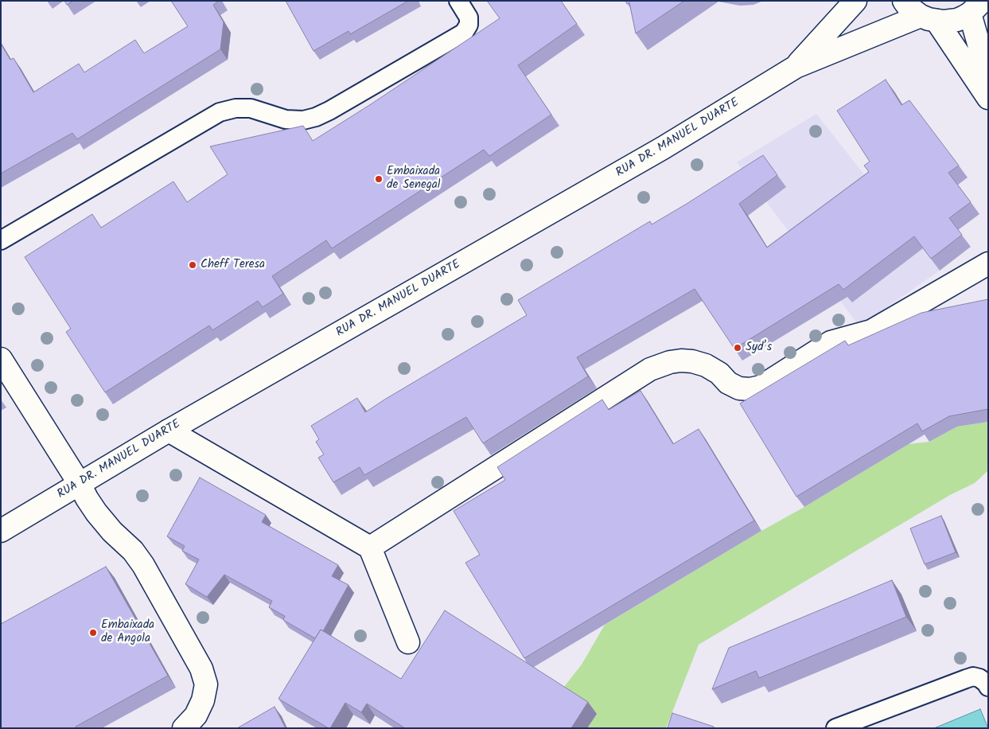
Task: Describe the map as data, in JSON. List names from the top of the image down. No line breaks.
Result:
{"streets":{"street":["RUA DR. MANUEL DUARTE"]},"places":["Embaixada de Senegal","Cheff Teresa","Syd’s","Embaixada de Angola"]}
